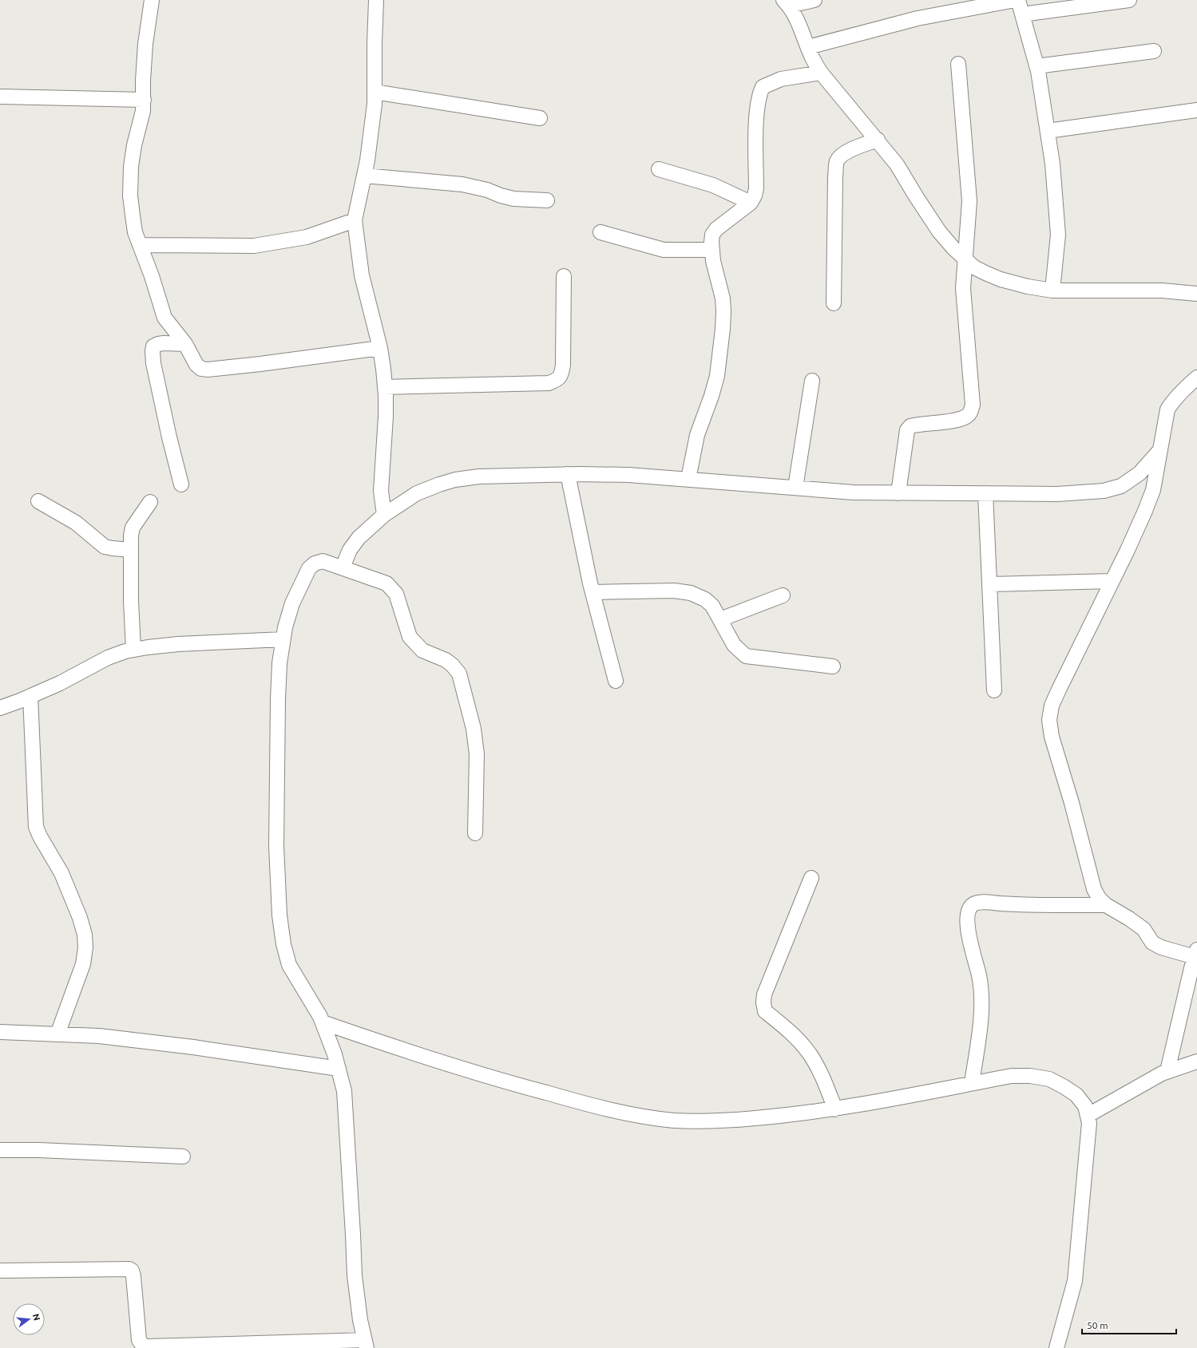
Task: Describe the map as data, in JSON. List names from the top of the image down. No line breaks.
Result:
{"scale_bar":"50 m","north":"right"}
